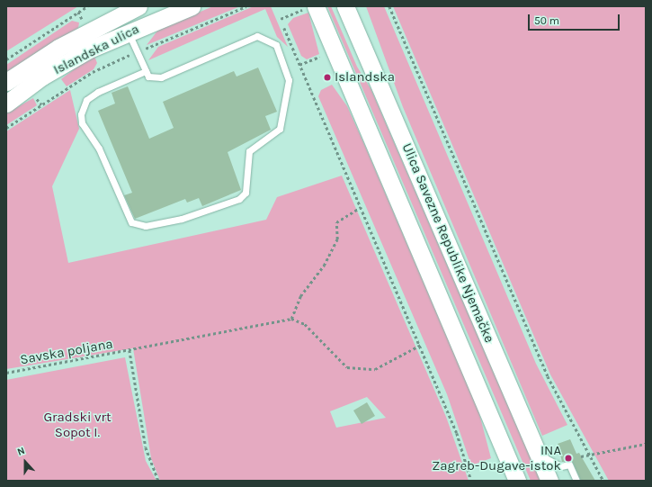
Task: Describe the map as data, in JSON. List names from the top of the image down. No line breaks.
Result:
{"streets":{"main road":["Islandska ulica","Ulica Savezne Republike Njemačke"],"path":["Savska poljana"]},"parks":["Gradski vrt Sopot I."],"places":["Islandska","INA Zagreb-Dugave-istok"],"scale_bar":"50 m","north":"top"}
